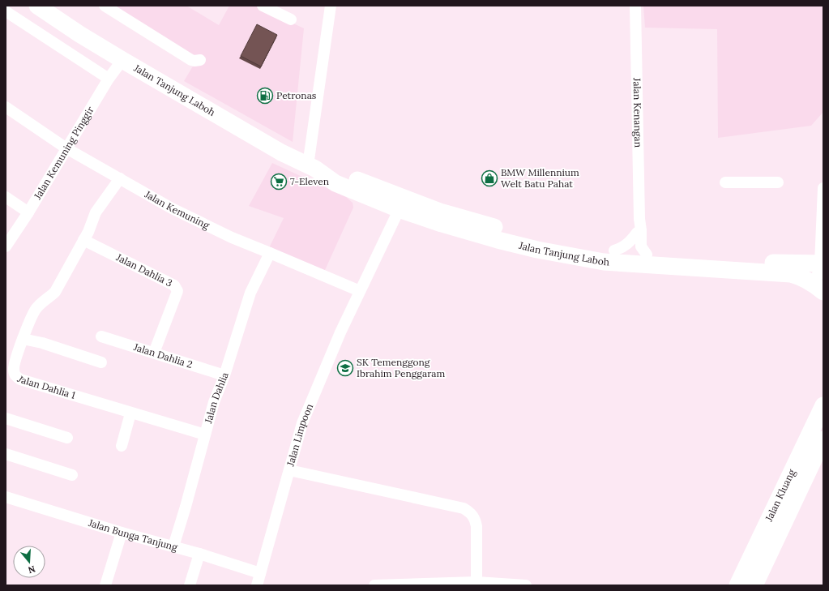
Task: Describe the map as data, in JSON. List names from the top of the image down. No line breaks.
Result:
{"streets":{"highway":["Jalan Tanjung Laboh","Jalan Kluang"],"street":["Jalan Kenangan","Jalan Kemuning Pinggir","Jalan Kemuning","Jalan Dahlia 3","Jalan Dahlia 2","Jalan Dahlia 1","Jalan Dahlia","Jalan Limpoon","Jalan Bunga Tanjung"]},"crossings":[["Jalan Tanjung Laboh","Jalan Kenangan"],["Jalan Tanjung Laboh","Jalan Kemuning Pinggir"],["Jalan Tanjung Laboh","Jalan Limpoon"],["Jalan Kemuning Pinggir","Jalan Kemuning"],["Jalan Kemuning","Jalan Dahlia 1"],["Jalan Kemuning","Jalan Dahlia"],["Jalan Kemuning","Jalan Limpoon"],["Jalan Dahlia 3","Jalan Dahlia 2"],["Jalan Dahlia 3","Jalan Dahlia 1"],["Jalan Dahlia 2","Jalan Dahlia"],["Jalan Dahlia 1","Jalan Dahlia"],["Jalan Dahlia","Jalan Bunga Tanjung"],["Jalan Limpoon","Jalan Bunga Tanjung"]],"places":{"fuel station":["Petronas"],"shop":["BMW Millennium Welt Batu Pahat"],"supermarket":["7-Eleven"],"school or university":["SK Temenggong Ibrahim Penggaram"]},"north":"bottom"}
